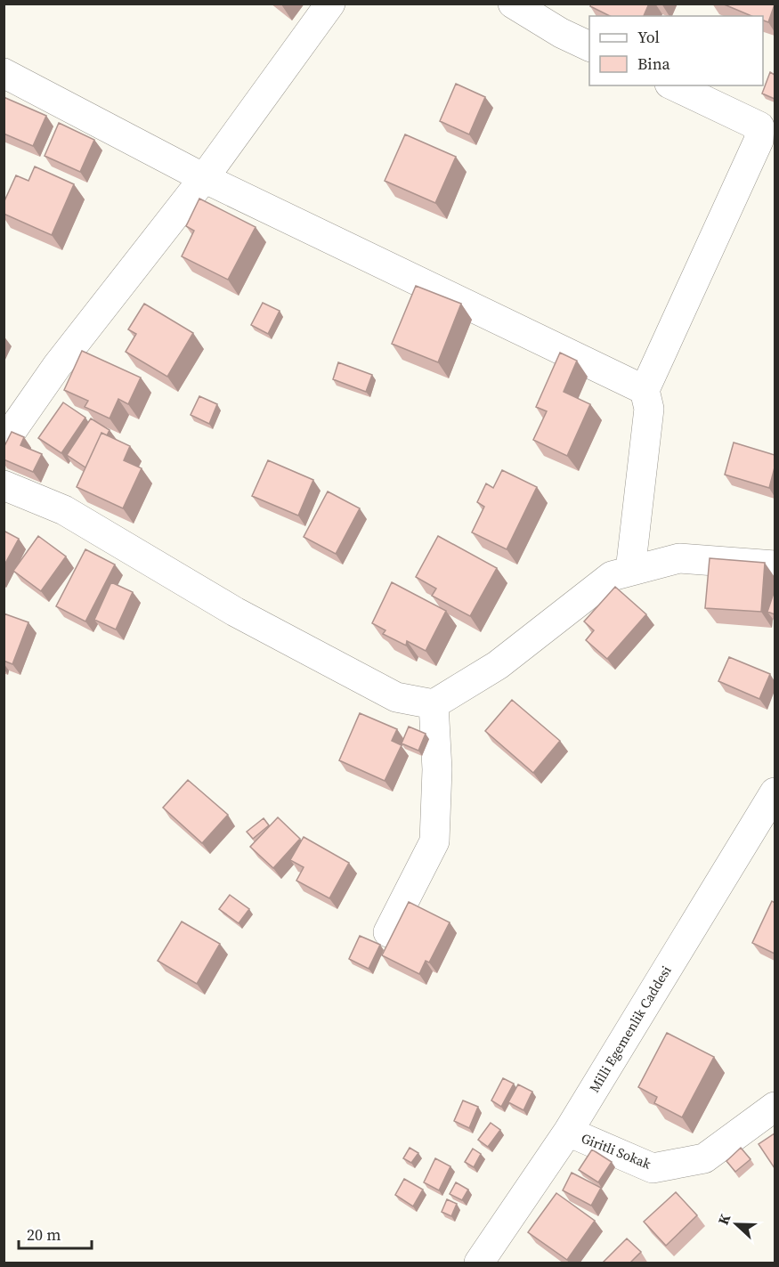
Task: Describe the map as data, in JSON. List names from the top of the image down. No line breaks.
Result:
{"streets":{"street":["Milli Egemenlik Caddesi","Giritli Sokak"]},"crossings":[["Milli Egemenlik Caddesi","Giritli Sokak"]],"legend":["Yol","Bina"],"scale_bar":"20 m","north":"left"}
